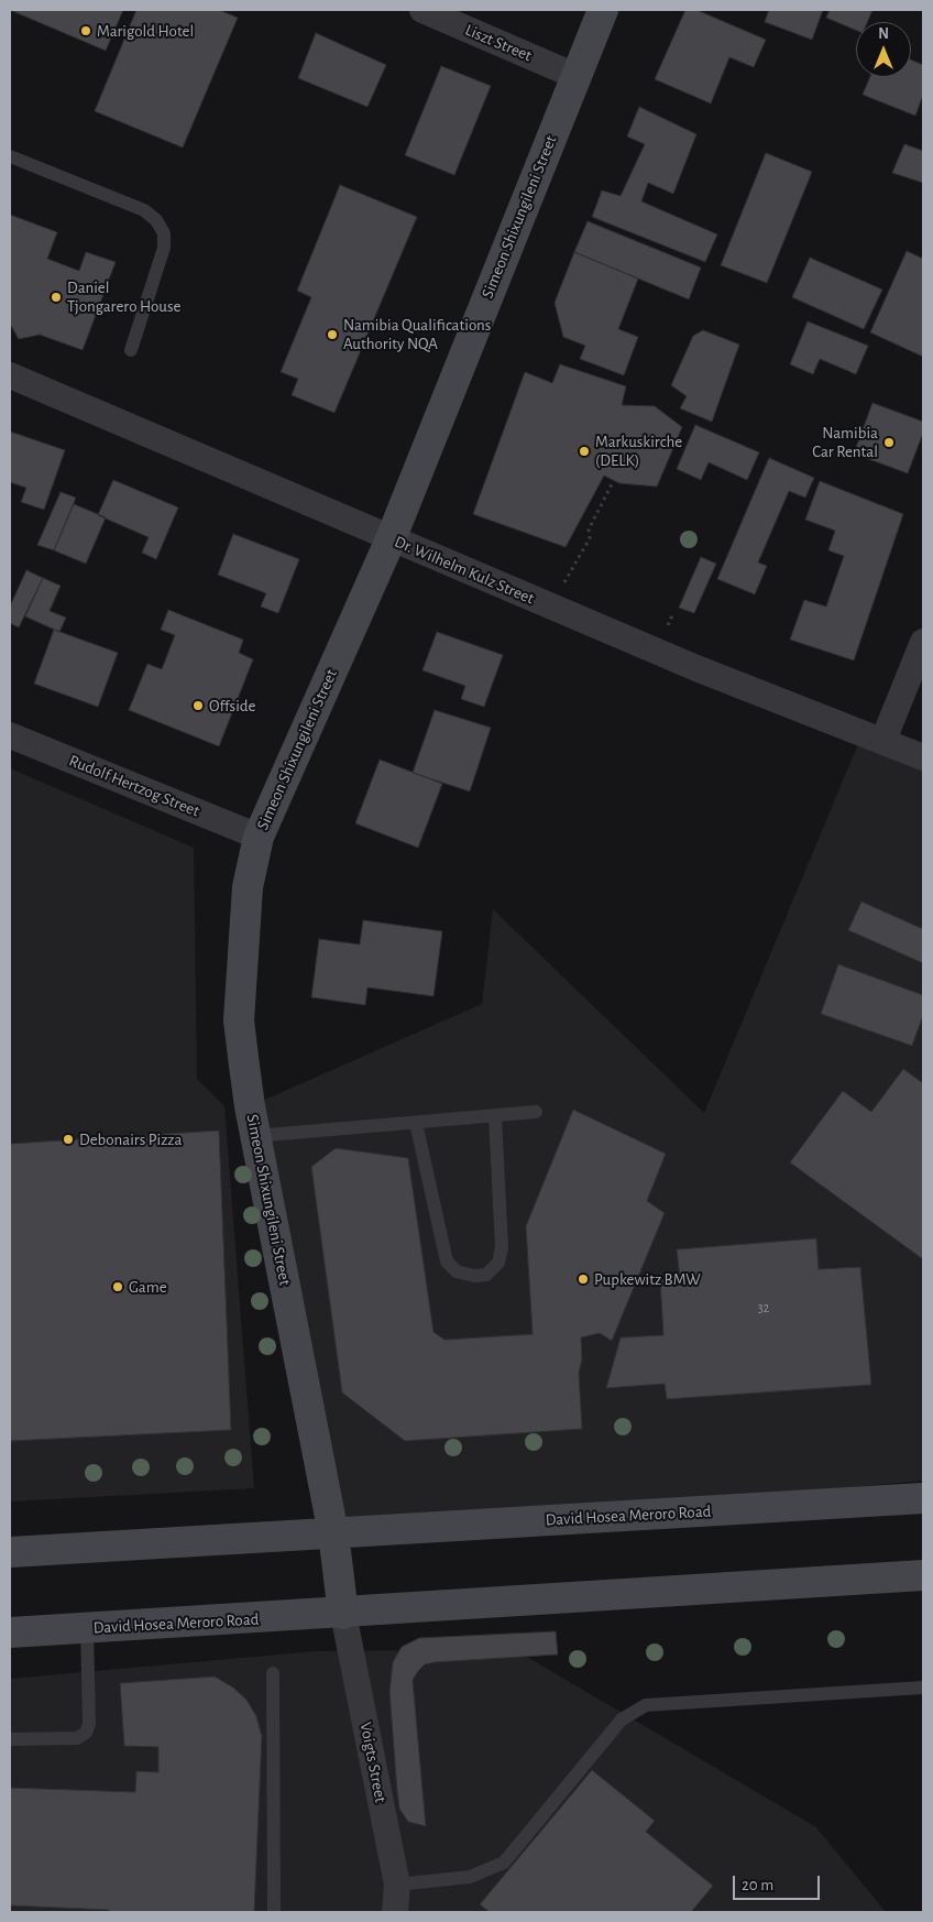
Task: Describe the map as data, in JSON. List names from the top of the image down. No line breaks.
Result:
{"streets":{"main road":["Simeon Shixungileni Street","David Hosea Meroro Road"],"street":["Liszt Street","Dr. Wilhelm Kulz Street","Rudolf Hertzog Street","Voigts Street"]},"crossings":[["Liszt Street","Simeon Shixungileni Street"],["Simeon Shixungileni Street","Dr. Wilhelm Kulz Street"],["Simeon Shixungileni Street","Rudolf Hertzog Street"],["Simeon Shixungileni Street","David Hosea Meroro Road"],["David Hosea Meroro Road","Voigts Street"]],"places":["Marigold Hotel","Daniel Tjongarero House","Namibia Qualifications Authority NQA","Namibia Car Rental","Markuskirche (DELK)","Offside","Debonairs Pizza","Pupkewitz BMW","Game"],"house_numbers":["32"],"scale_bar":"20 m","north":"top"}
